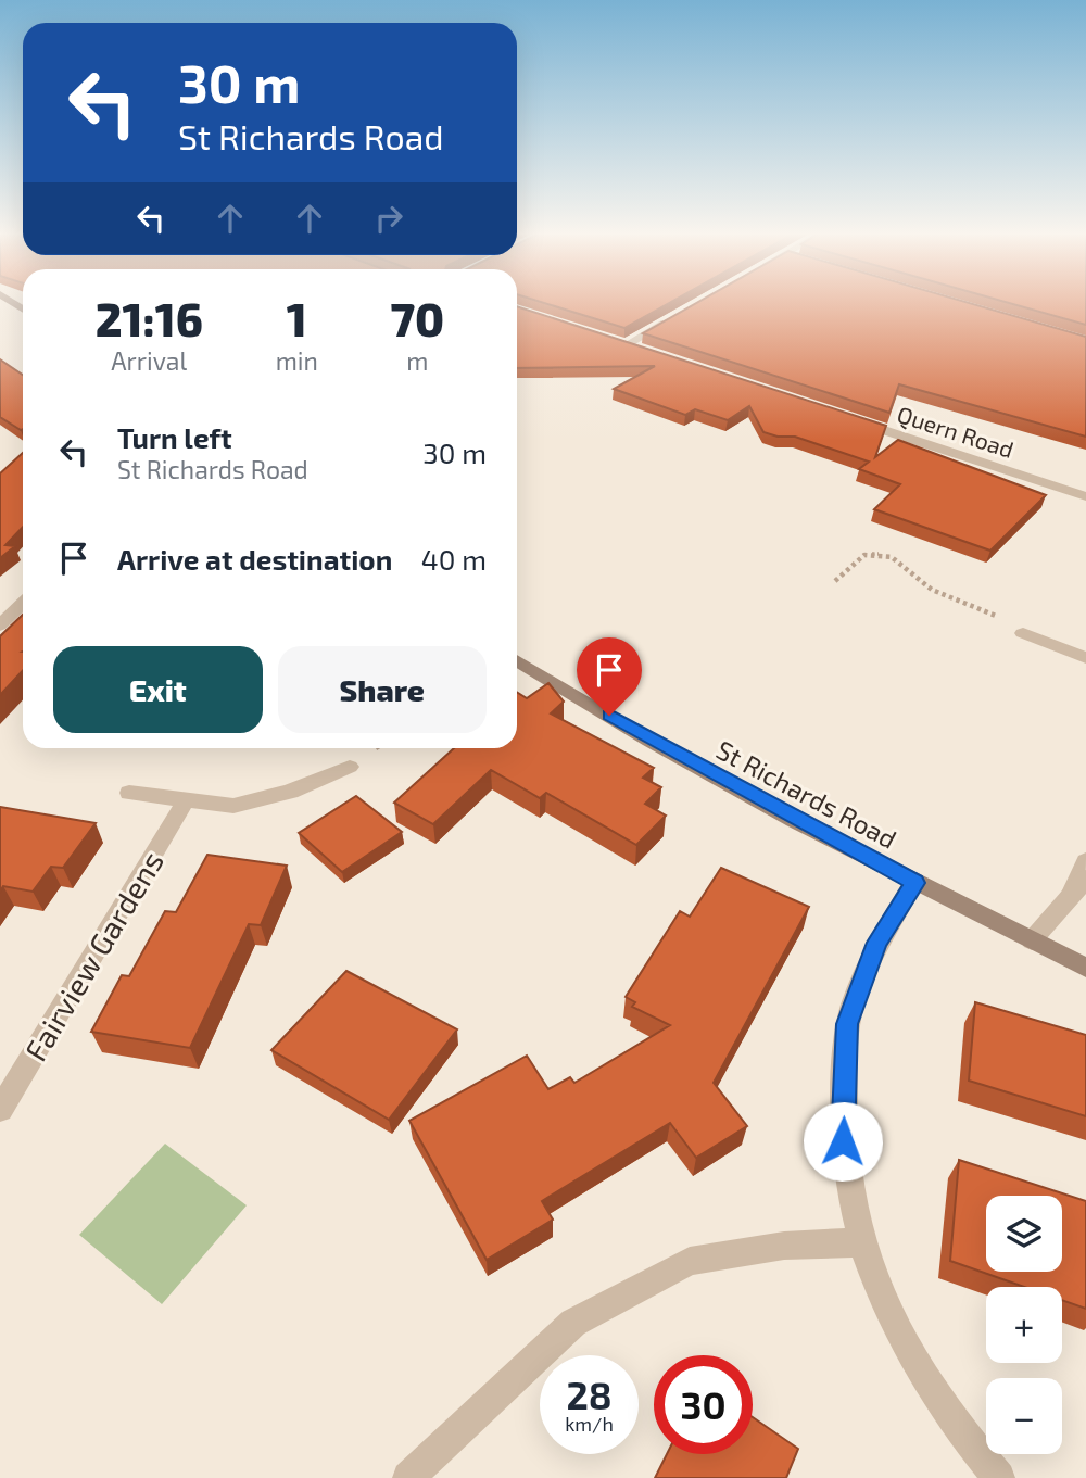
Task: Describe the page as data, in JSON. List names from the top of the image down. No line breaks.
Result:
{"streets":{"street":["Quern Road","St Richards Road","Fairview Gardens"]},"page":{"turn":["30 m","St Richards Road"],"eta":["21:16","Arrival","1","min","70","m"],"list":[{"name":"Turn left","note":"St Richards Road","value":"30 m"},{"name":"Arrive at destination","value":"40 m"}],"buttons":["Exit","Share"],"map_buttons":["+","−"],"speed":"28 km/h","limit":"30"}}
